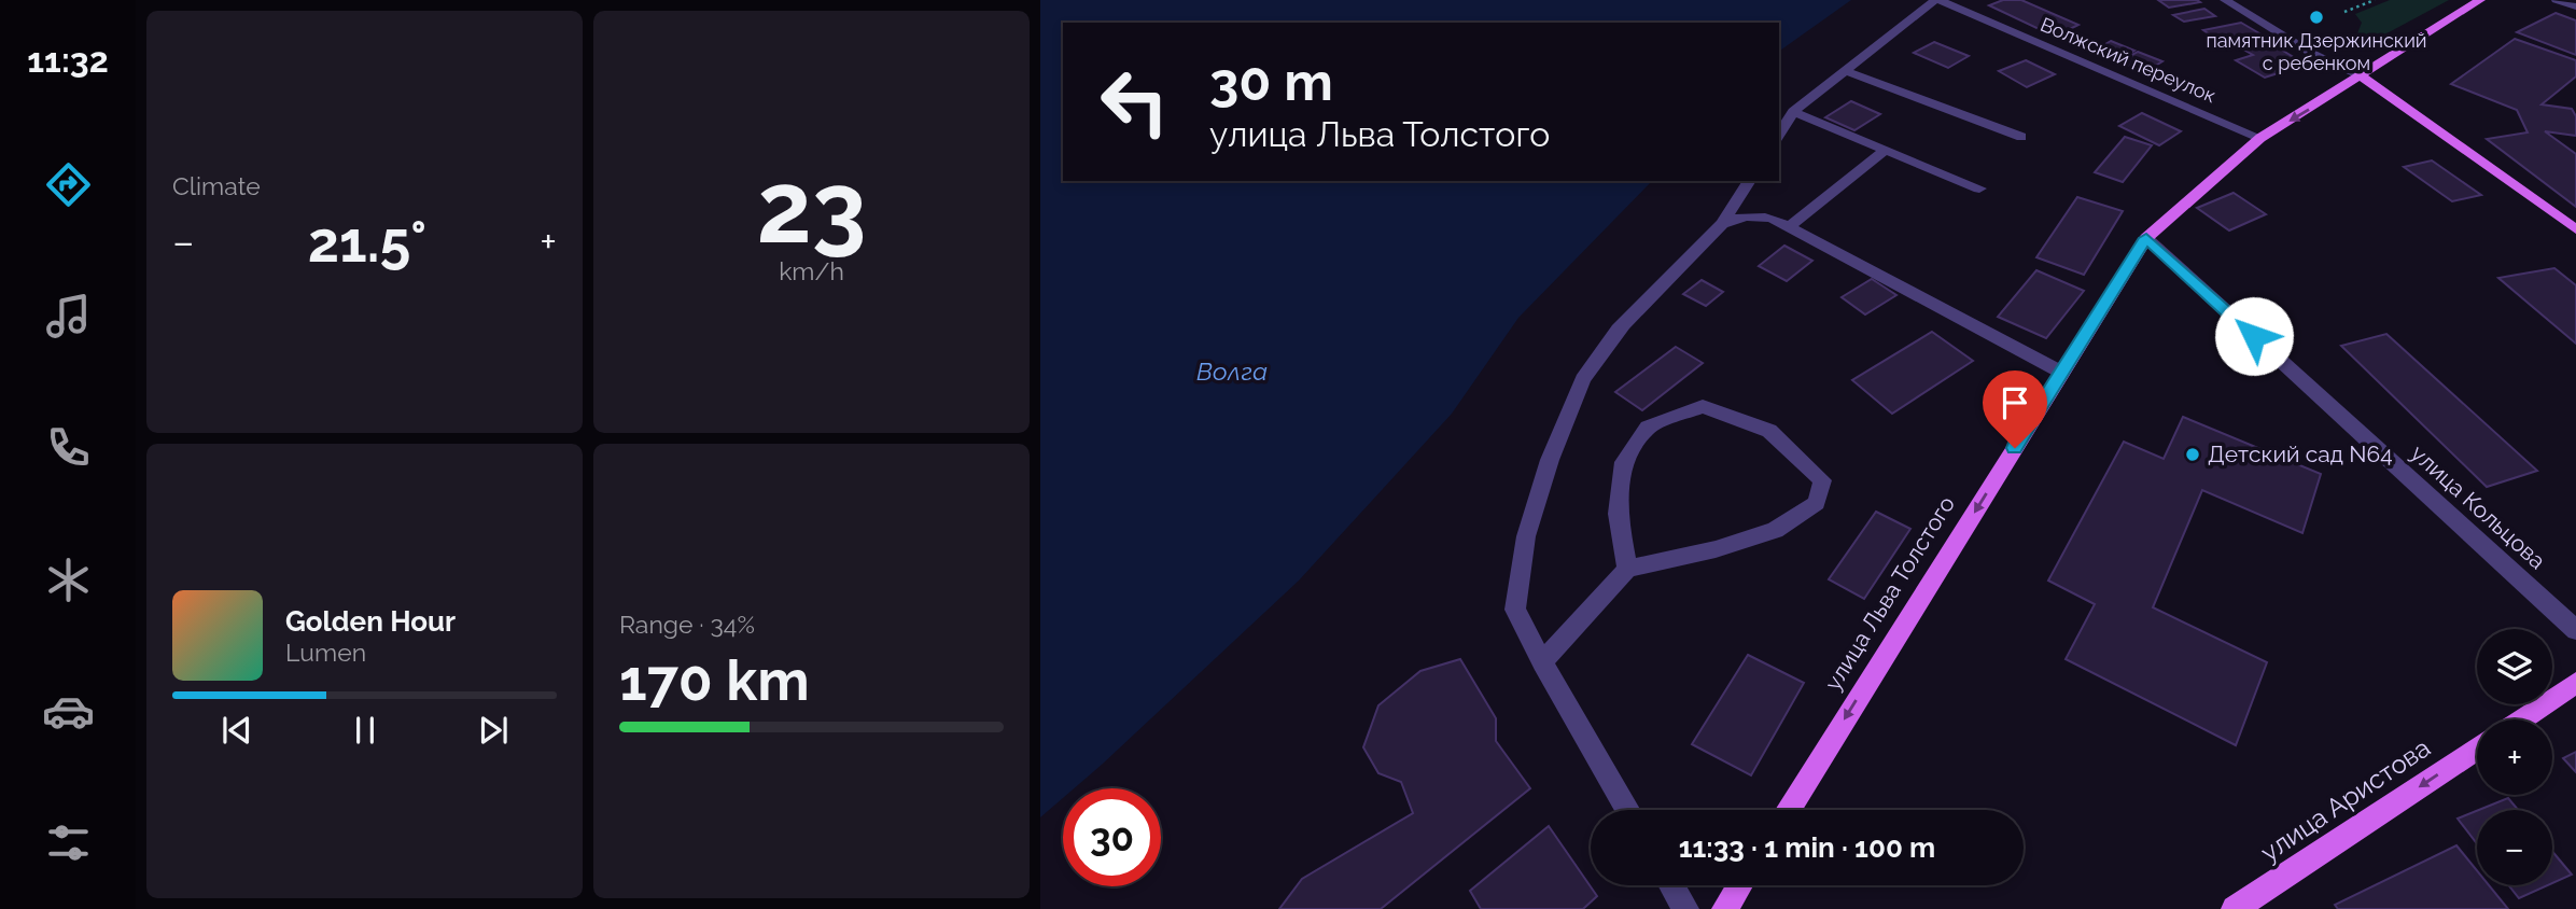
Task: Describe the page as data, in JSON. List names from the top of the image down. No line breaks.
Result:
{"streets":{"main road":["улица Льва Толстого","улица Аристова"],"street":["Волжский переулок","улица Кольцова"]},"crossings":[["Волжский переулок","улица Льва Толстого"],["улица Кольцова","улица Льва Толстого"]],"one_way":["улица Льва Толстого","улица Аристова"],"water":["Волга"],"places":["памятник Дзержинский с ребенком","Детский сад N64"],"page":{"tabs":"11:32","tile":["Climate",["23","km/h"],["Range · 34%","170 km"]],"turn":["30 m","улица Льва Толстого"],"heat":["−","21.5°","+"],"song":["Golden Hour","Lumen"],"map_buttons":["+","−"],"limit":"30","trip":"11:33 · 1 min · 100 m"}}
